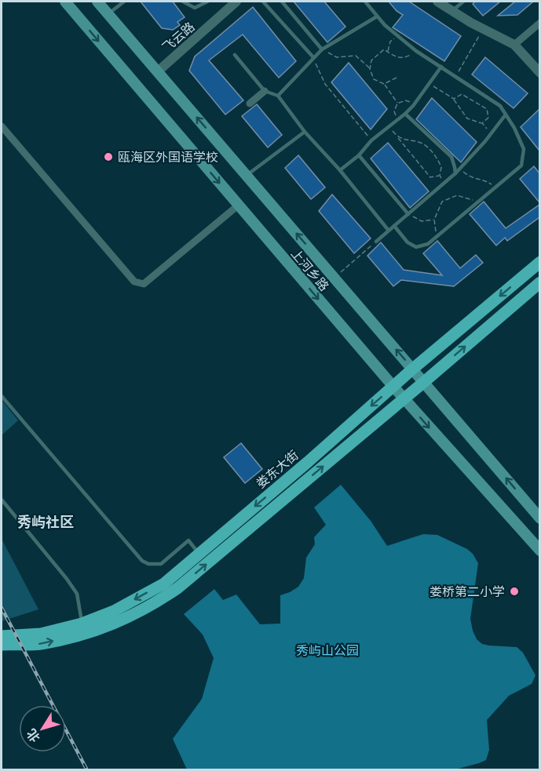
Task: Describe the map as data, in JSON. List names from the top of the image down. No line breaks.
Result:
{"streets":{"main road":["上河乡路","娄东大街"],"street":["飞云路"]},"crossings":[["飞云路","上河乡路"],["上河乡路","娄东大街"]],"districts":["秀屿社区"],"parks":["秀屿山公园"],"places":["瓯海区外国语学校","娄桥第二小学"],"north":"bottom left"}
